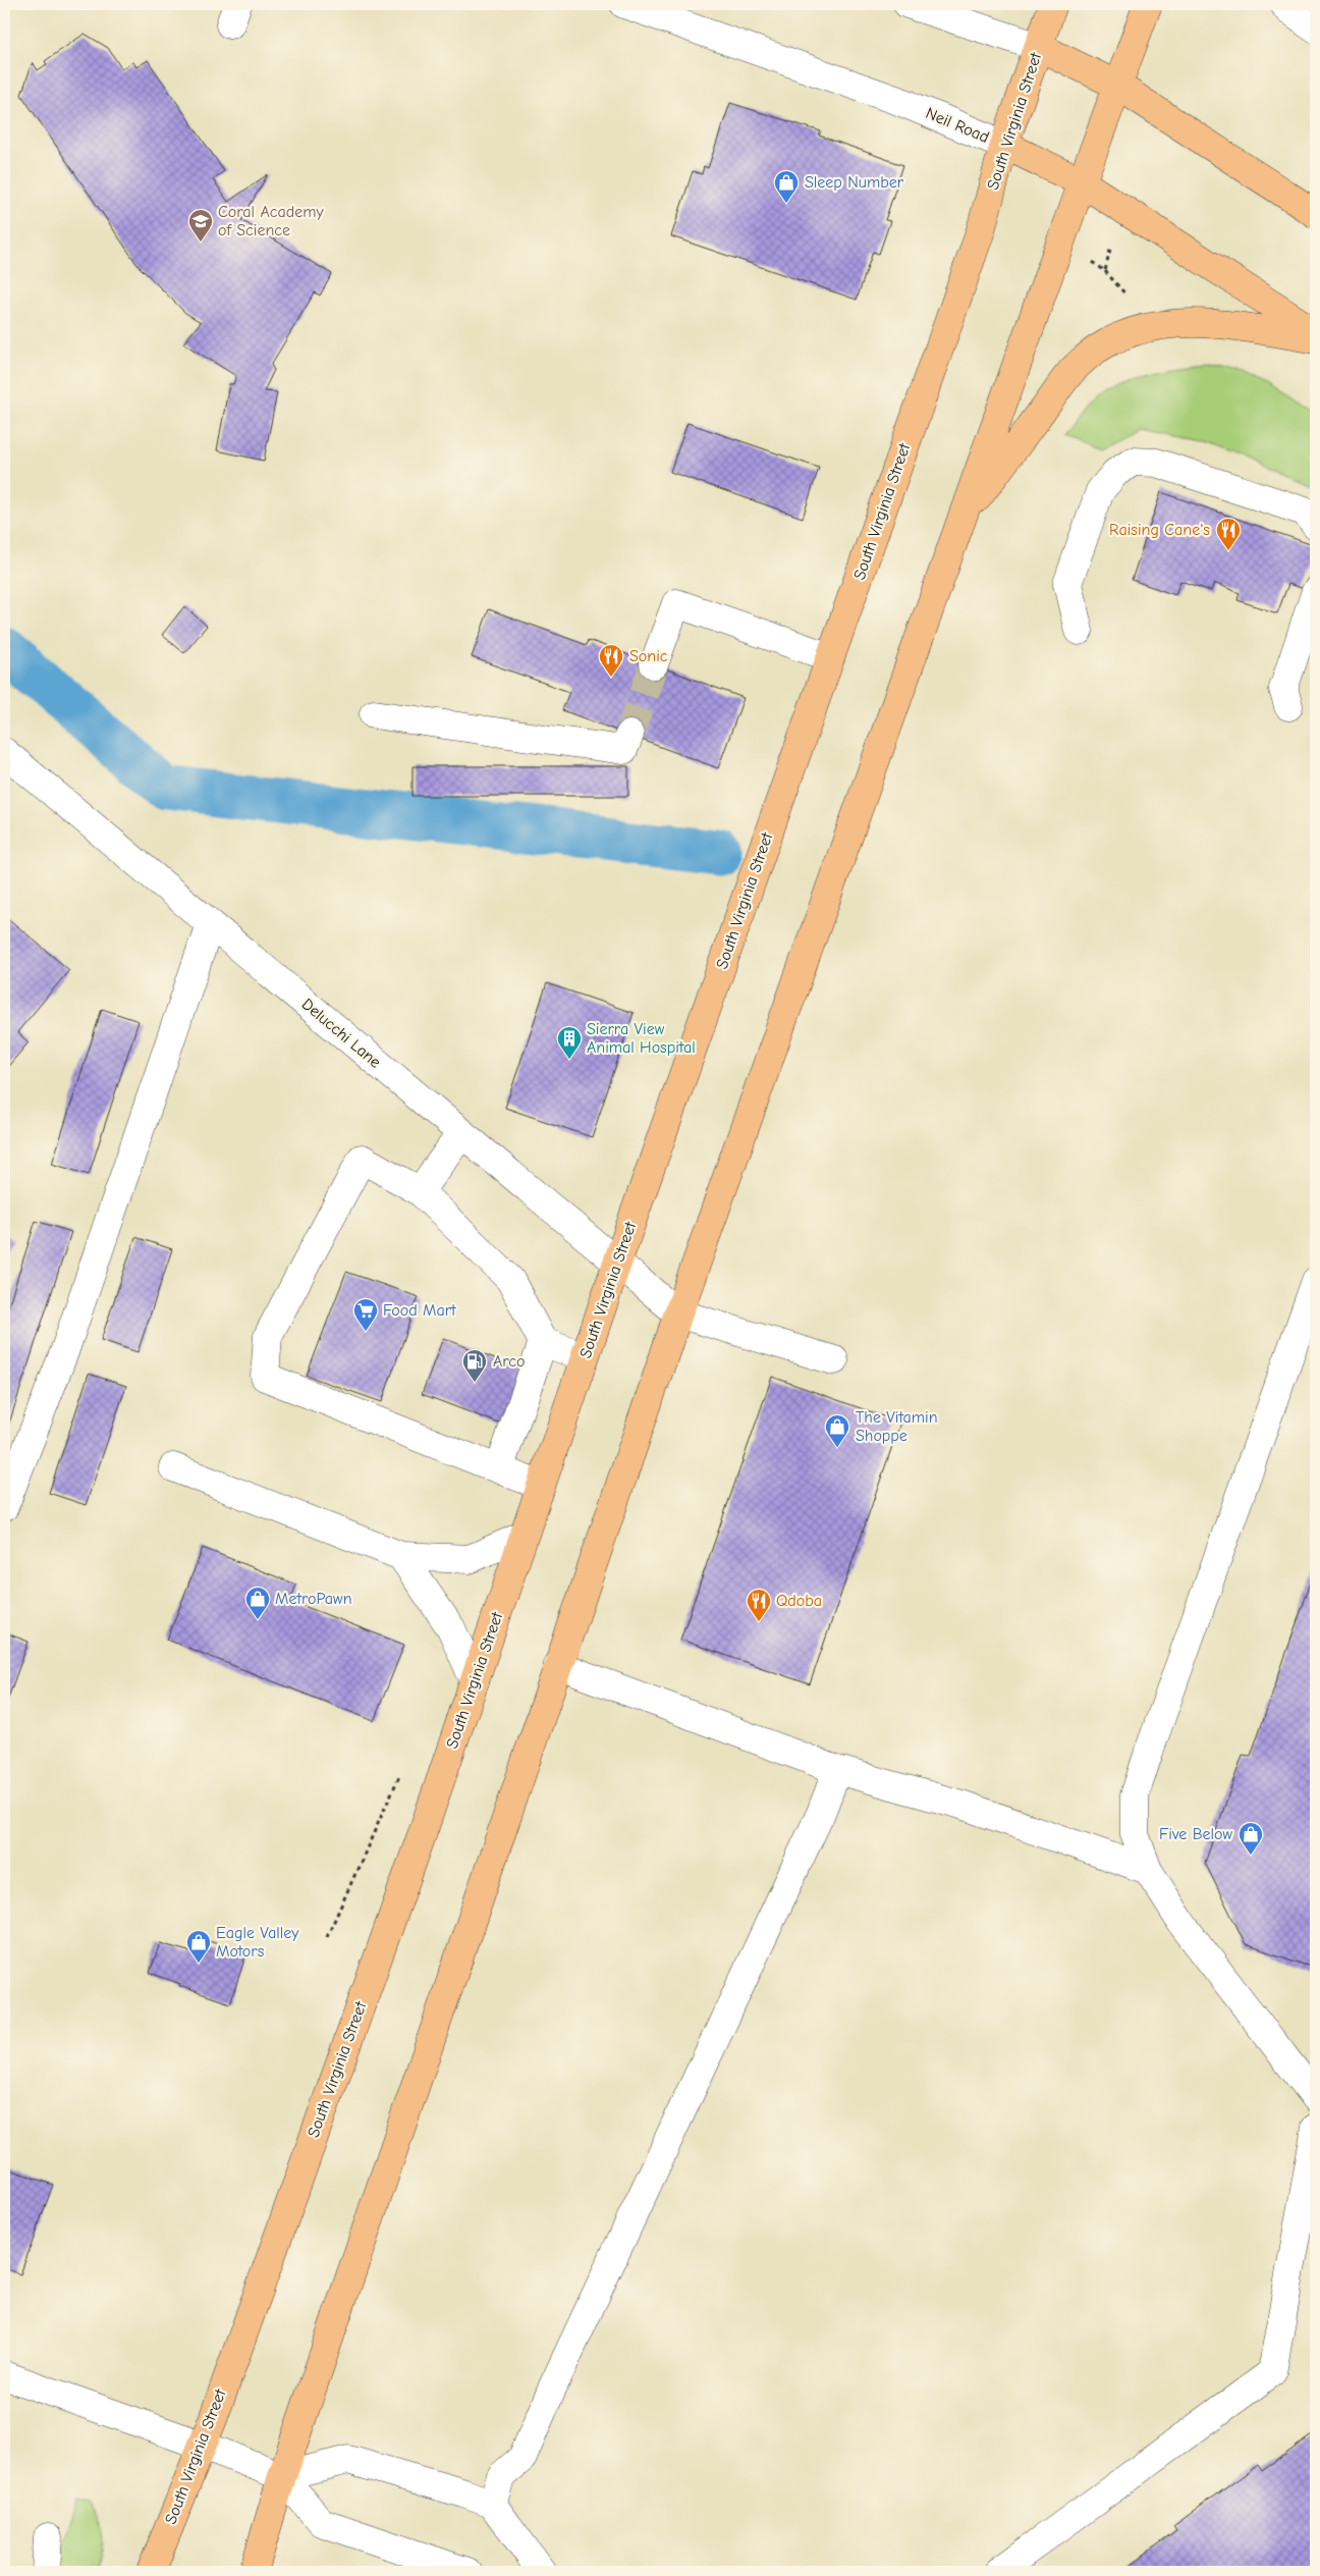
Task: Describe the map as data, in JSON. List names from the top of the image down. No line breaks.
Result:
{"streets":{"main road":["South Virginia Street","Neil Road"],"street":["Delucchi Lane"]},"crossings":[["South Virginia Street","Neil Road"],["South Virginia Street","Delucchi Lane"]],"places":{"shop":["Sleep Number","The Vitamin Shoppe","MetroPawn","Five Below","Eagle Valley Motors"],"school or university":["Coral Academy of Science"],"restaurant":["Raising Cane's","Sonic","Qdoba"],"building":["Sierra View Animal Hospital"],"supermarket":["Food Mart"],"fuel station":["Arco"]}}
